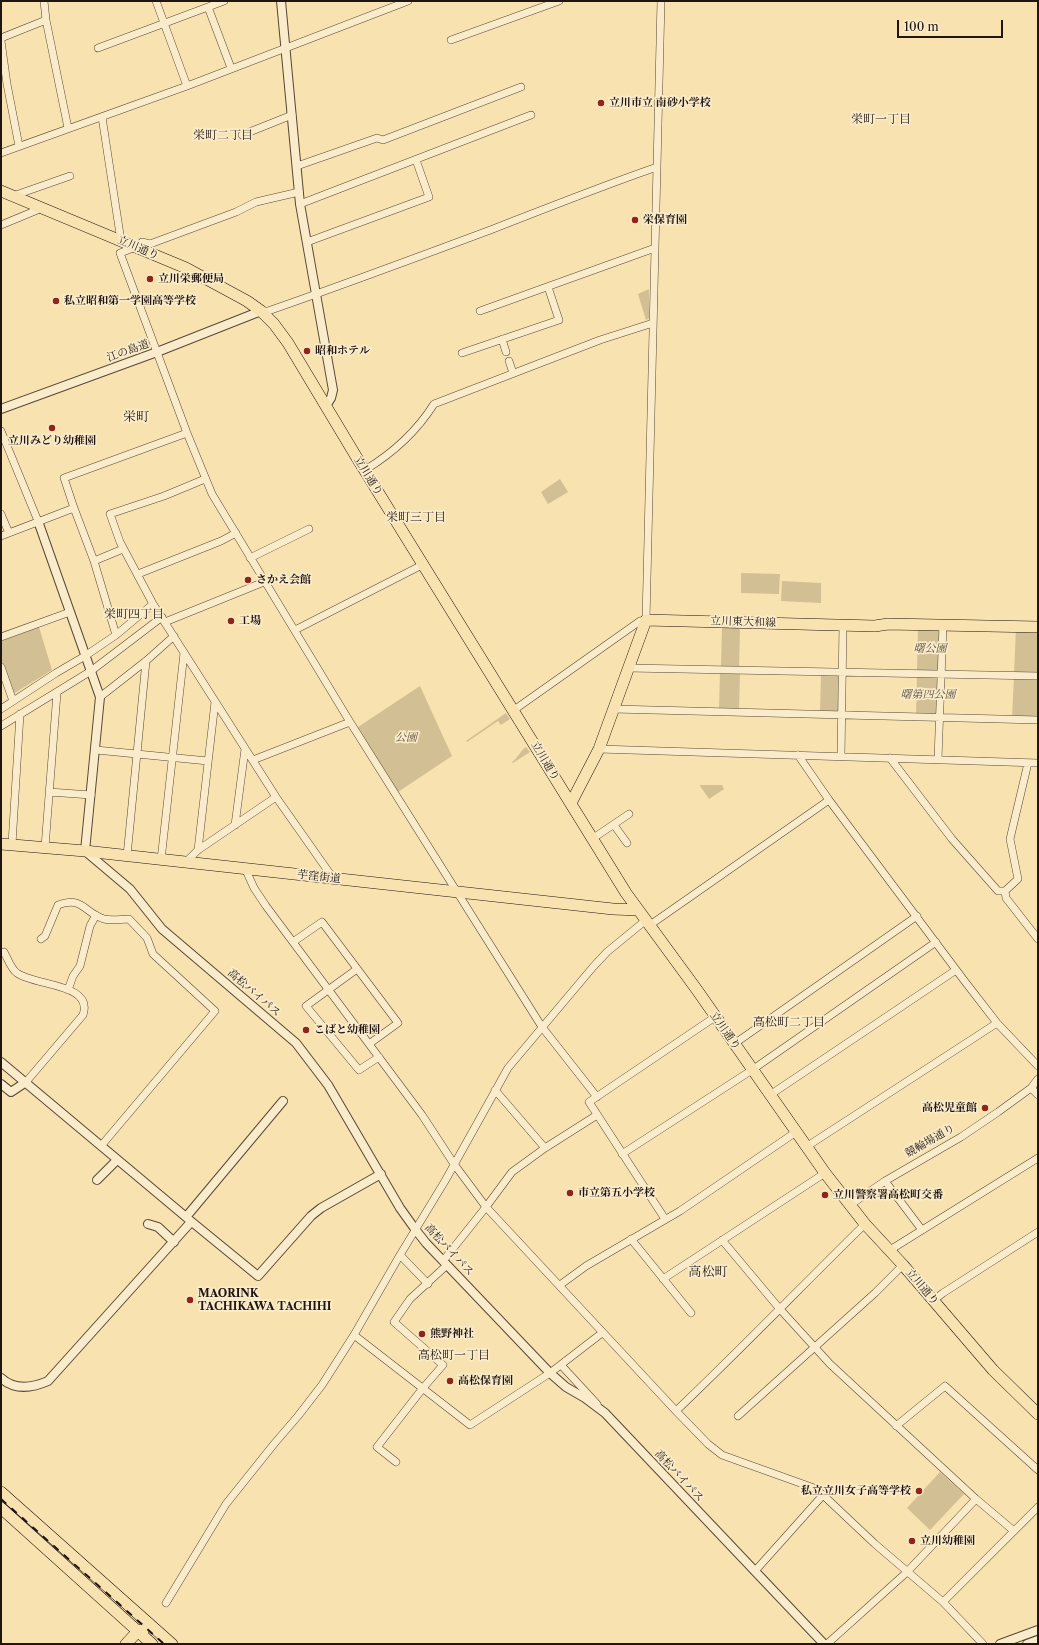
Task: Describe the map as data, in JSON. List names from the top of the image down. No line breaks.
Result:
{"streets":{"main road":["立川通り","立川東大和線","芋窪街道"],"street":["江の島道","高松バイパス","競輪場通り"]},"crossings":[["立川通り","江の島道"],["立川通り","芋窪街道"],["立川通り","競輪場通り"],["芋窪街道","高松バイパス"]],"districts":["栄町一丁目","栄町二丁目","栄町","栄町三丁目","栄町四丁目","高松町二丁目","高松町","高松町一丁目"],"parks":["曙公園","曙第四公園","公園"],"places":["立川市立 南砂小学校","栄保育園","立川栄郵便局","私立昭和第一学園高等学校","昭和ホテル","立川みどり幼稚園","さかえ会館","工場","こばと幼稚園","高松児童館","市立第五小学校","立川警察署高松町交番","MAORINK TACHIKAWA TACHIHI","熊野神社","高松保育園","私立立川女子高等学校","立川幼稚園"],"scale_bar":"100 m"}
